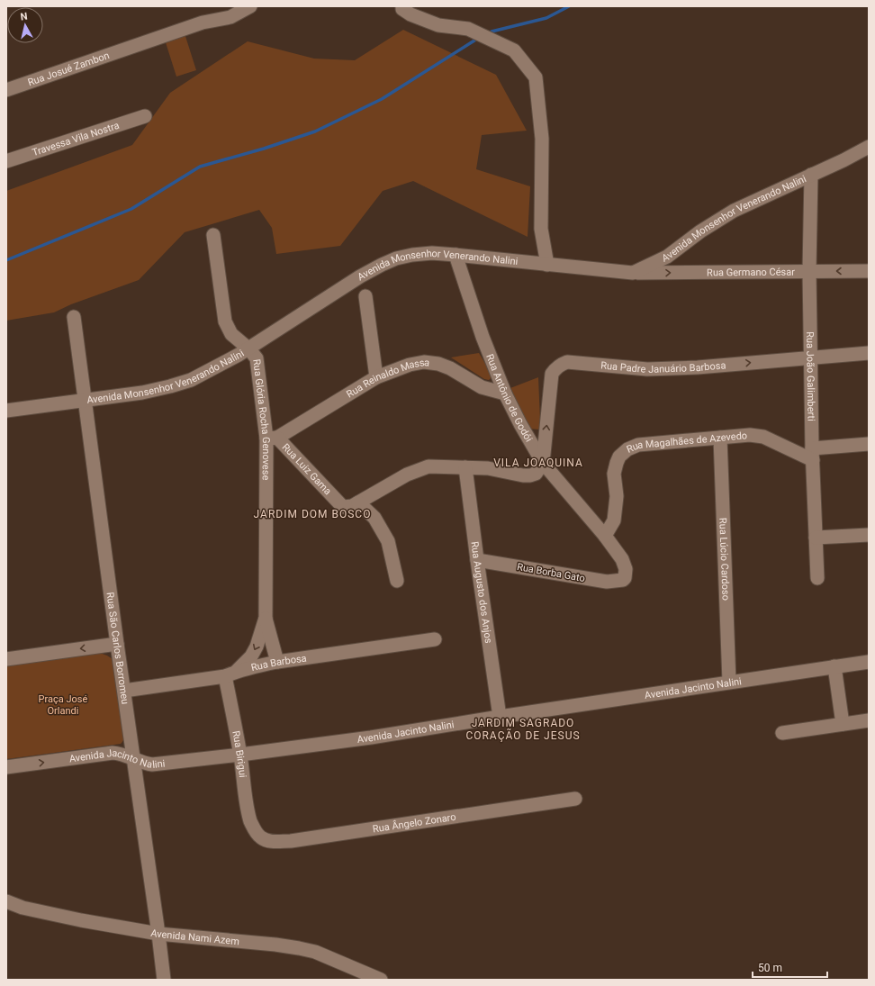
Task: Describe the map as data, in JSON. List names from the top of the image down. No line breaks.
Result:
{"streets":{"street":["Rua Josué Zambon","Travessa Vila Nostra","Avenida Monsenhor Venerando Nalini","Rua Germano César","Rua Padre Januário Barbosa","Rua João Galimberti","Rua Reinaldo Massa","Rua Antônio de Godói","Rua Glória Rocha Genovese","Rua Magalhães de Azevedo","Rua Luiz Gama","Rua Lúcio Cardoso","Rua Borba Gato","Rua Augusto dos Anjos","Rua São Carlos Borromeu","Rua Barbosa","Avenida Jacinto Nalini","Rua Birigui","Rua Ângelo Zonaro","Avenida Nami Azem"]},"crossings":[["Avenida Monsenhor Venerando Nalini","Rua Germano César"],["Avenida Monsenhor Venerando Nalini","Rua João Galimberti"],["Avenida Monsenhor Venerando Nalini","Rua Antônio de Godói"],["Avenida Monsenhor Venerando Nalini","Rua Glória Rocha Genovese"],["Avenida Monsenhor Venerando Nalini","Rua São Carlos Borromeu"],["Rua Germano César","Rua João Galimberti"],["Rua Padre Januário Barbosa","Rua João Galimberti"],["Rua Padre Januário Barbosa","Rua Antônio de Godói"],["Rua João Galimberti","Rua Magalhães de Azevedo"],["Rua Reinaldo Massa","Rua Antônio de Godói"],["Rua Reinaldo Massa","Rua Glória Rocha Genovese"],["Rua Reinaldo Massa","Rua Luiz Gama"],["Rua Antônio de Godói","Rua Magalhães de Azevedo"],["Rua Antônio de Godói","Rua Borba Gato"],["Rua Glória Rocha Genovese","Rua Luiz Gama"],["Rua Glória Rocha Genovese","Rua Barbosa"],["Rua Glória Rocha Genovese","Rua Birigui"],["Rua Magalhães de Azevedo","Rua Lúcio Cardoso"],["Rua Lúcio Cardoso","Avenida Jacinto Nalini"],["Rua Borba Gato","Rua Augusto dos Anjos"],["Rua Augusto dos Anjos","Avenida Jacinto Nalini"],["Rua São Carlos Borromeu","Rua Barbosa"],["Rua São Carlos Borromeu","Avenida Jacinto Nalini"],["Rua São Carlos Borromeu","Avenida Nami Azem"],["Rua Barbosa","Rua Birigui"],["Avenida Jacinto Nalini","Rua Birigui"],["Rua Birigui","Rua Ângelo Zonaro"]],"one_way":["Rua Padre Januário Barbosa"],"districts":["VILA JOAQUINA","JARDIM DOM BOSCO","JARDIM SAGRADO CORAÇÃO DE JESUS"],"parks":["Praça José Orlandi"],"scale_bar":"50 m","north":"top"}
